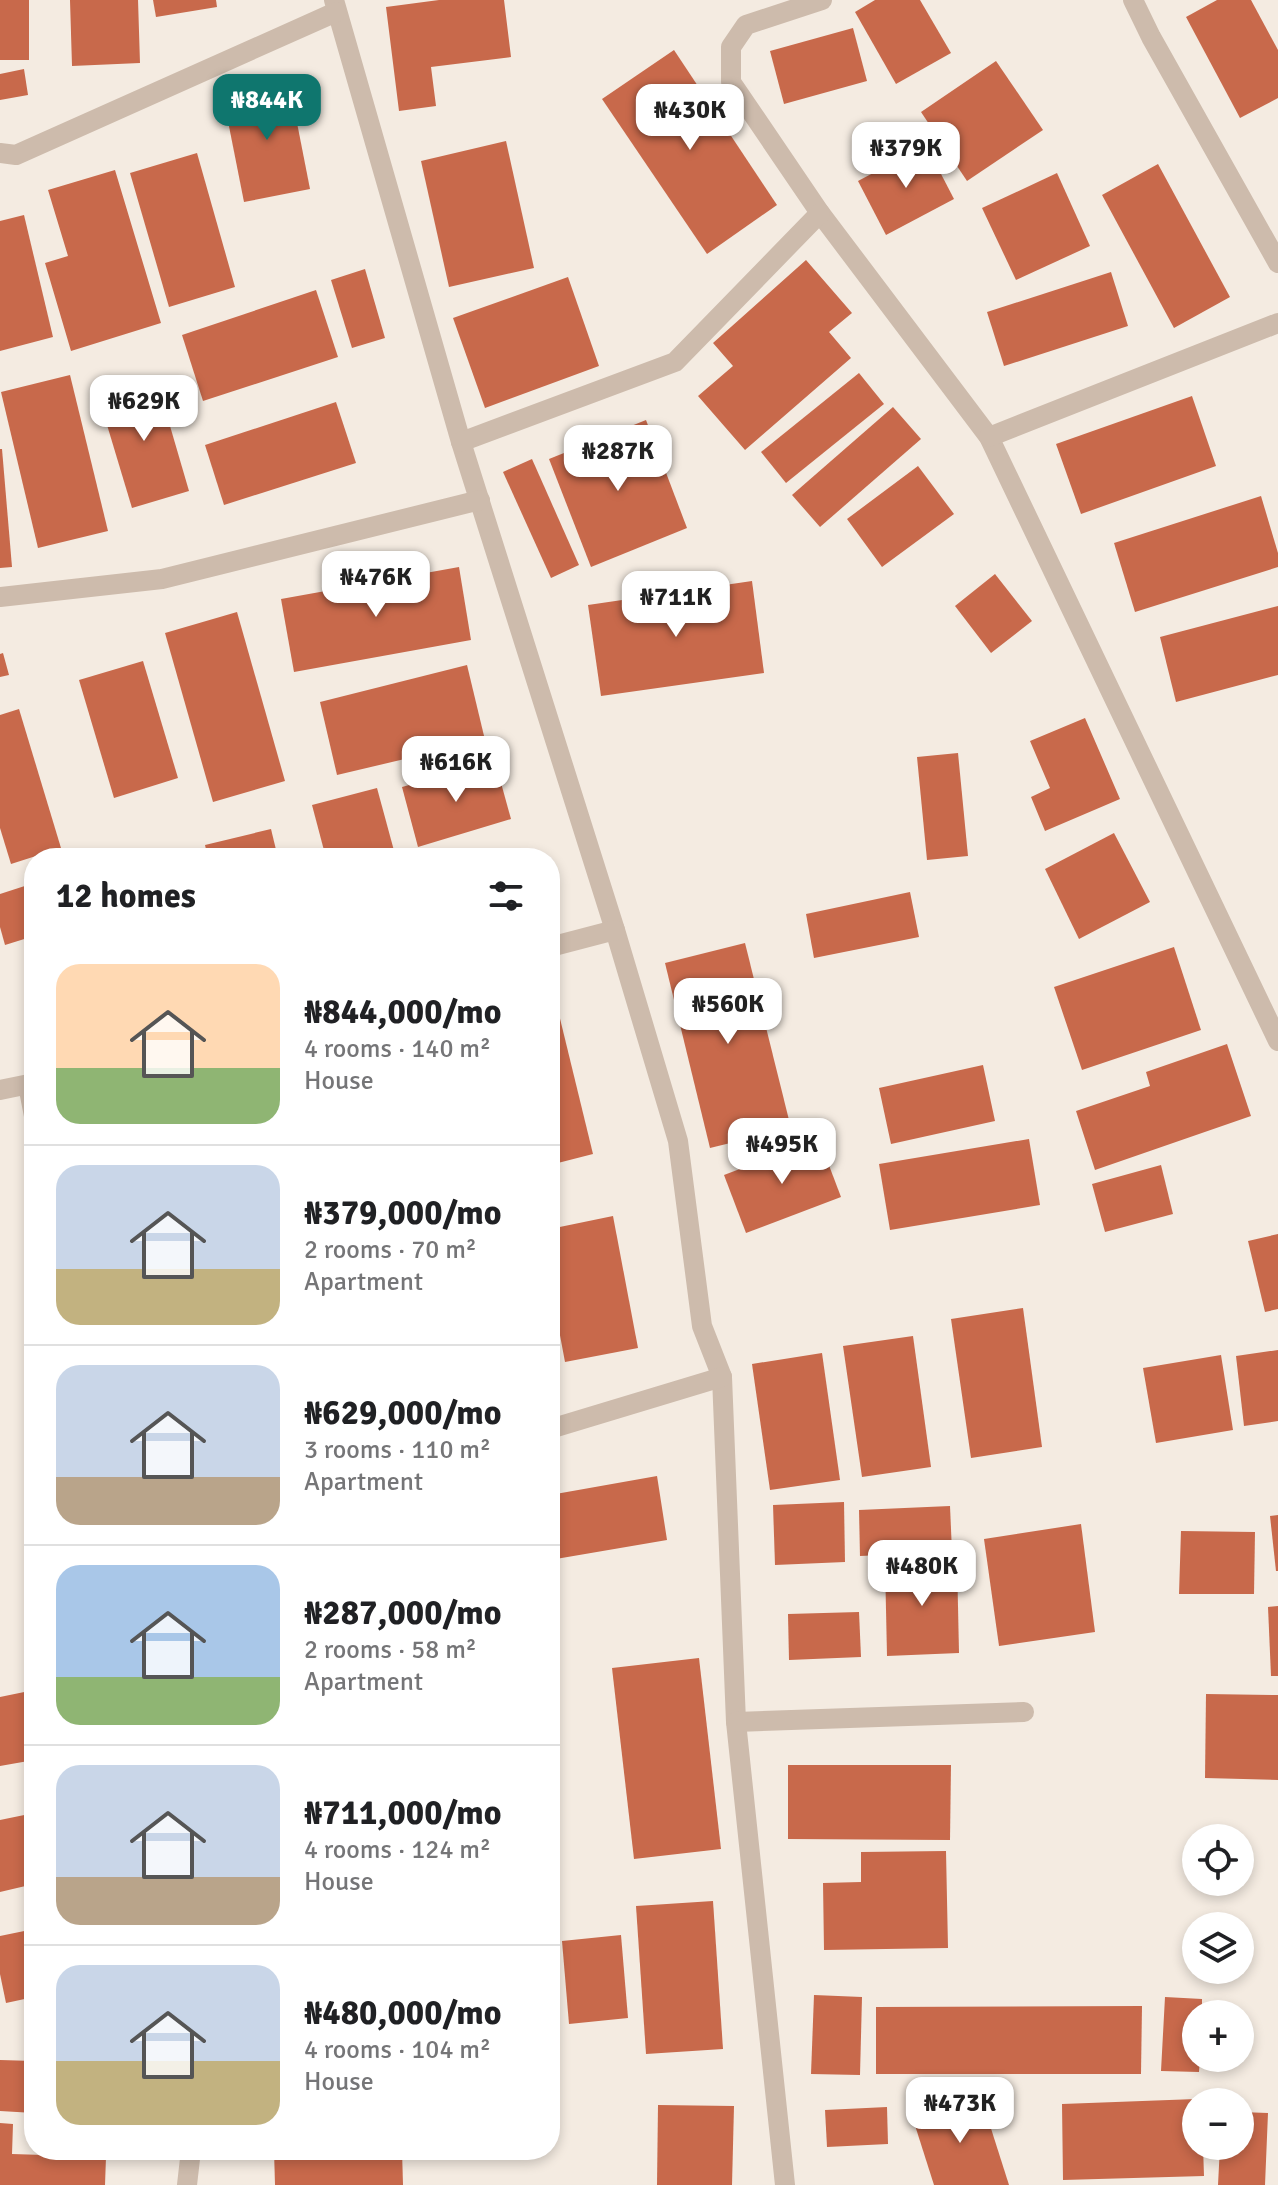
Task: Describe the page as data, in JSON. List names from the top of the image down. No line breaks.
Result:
{"page":{"price":["₦844K","₦430K","₦379K","₦629K","₦287K","₦476K","₦711K","₦616K","₦560K","₦495K","₦480K","₦473K"],"heading":"12 homes","list":[{"name":"₦844,000/mo","note":"4 rooms · 140 m² · House"},{"name":"₦379,000/mo","note":"2 rooms · 70 m² · Apartment"},{"name":"₦629,000/mo","note":"3 rooms · 110 m² · Apartment"},{"name":"₦287,000/mo","note":"2 rooms · 58 m² · Apartment"},{"name":"₦711,000/mo","note":"4 rooms · 124 m² · House"},{"name":"₦480,000/mo","note":"4 rooms · 104 m² · House"}],"map_buttons":["+","−"]}}
